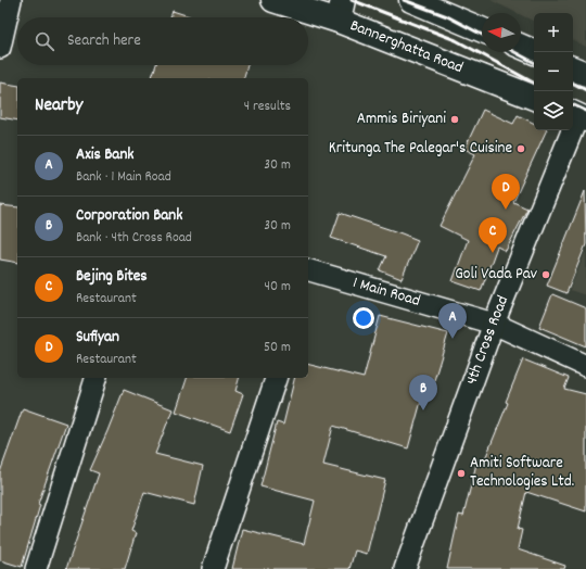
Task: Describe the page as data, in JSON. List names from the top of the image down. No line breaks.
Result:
{"streets":{"main road":["Bannerghatta Road"],"street":["1 Main Road","4th Cross Road"]},"crossings":[["1 Main Road","4th Cross Road"]],"places":["Ammis Biriyani","Kritunga The Palegar's Cuisine","Goli Vada Pav","Amiti Software Technologies Ltd."],"north":"left","page":{"map_buttons":["+","−"],"search":"Search here","heading":["Nearby","4 results"],"list":[{"mark":"A","name":"Axis Bank","note":"Bank · 1 Main Road","value":"30 m"},{"mark":"B","name":"Corporation Bank","note":"Bank · 4th Cross Road","value":"30 m"},{"mark":"C","name":"Bejing Bites","note":"Restaurant","value":"40 m"},{"mark":"D","name":"Sufiyan","note":"Restaurant","value":"50 m"}],"pins":["D","C","A","B"]}}
